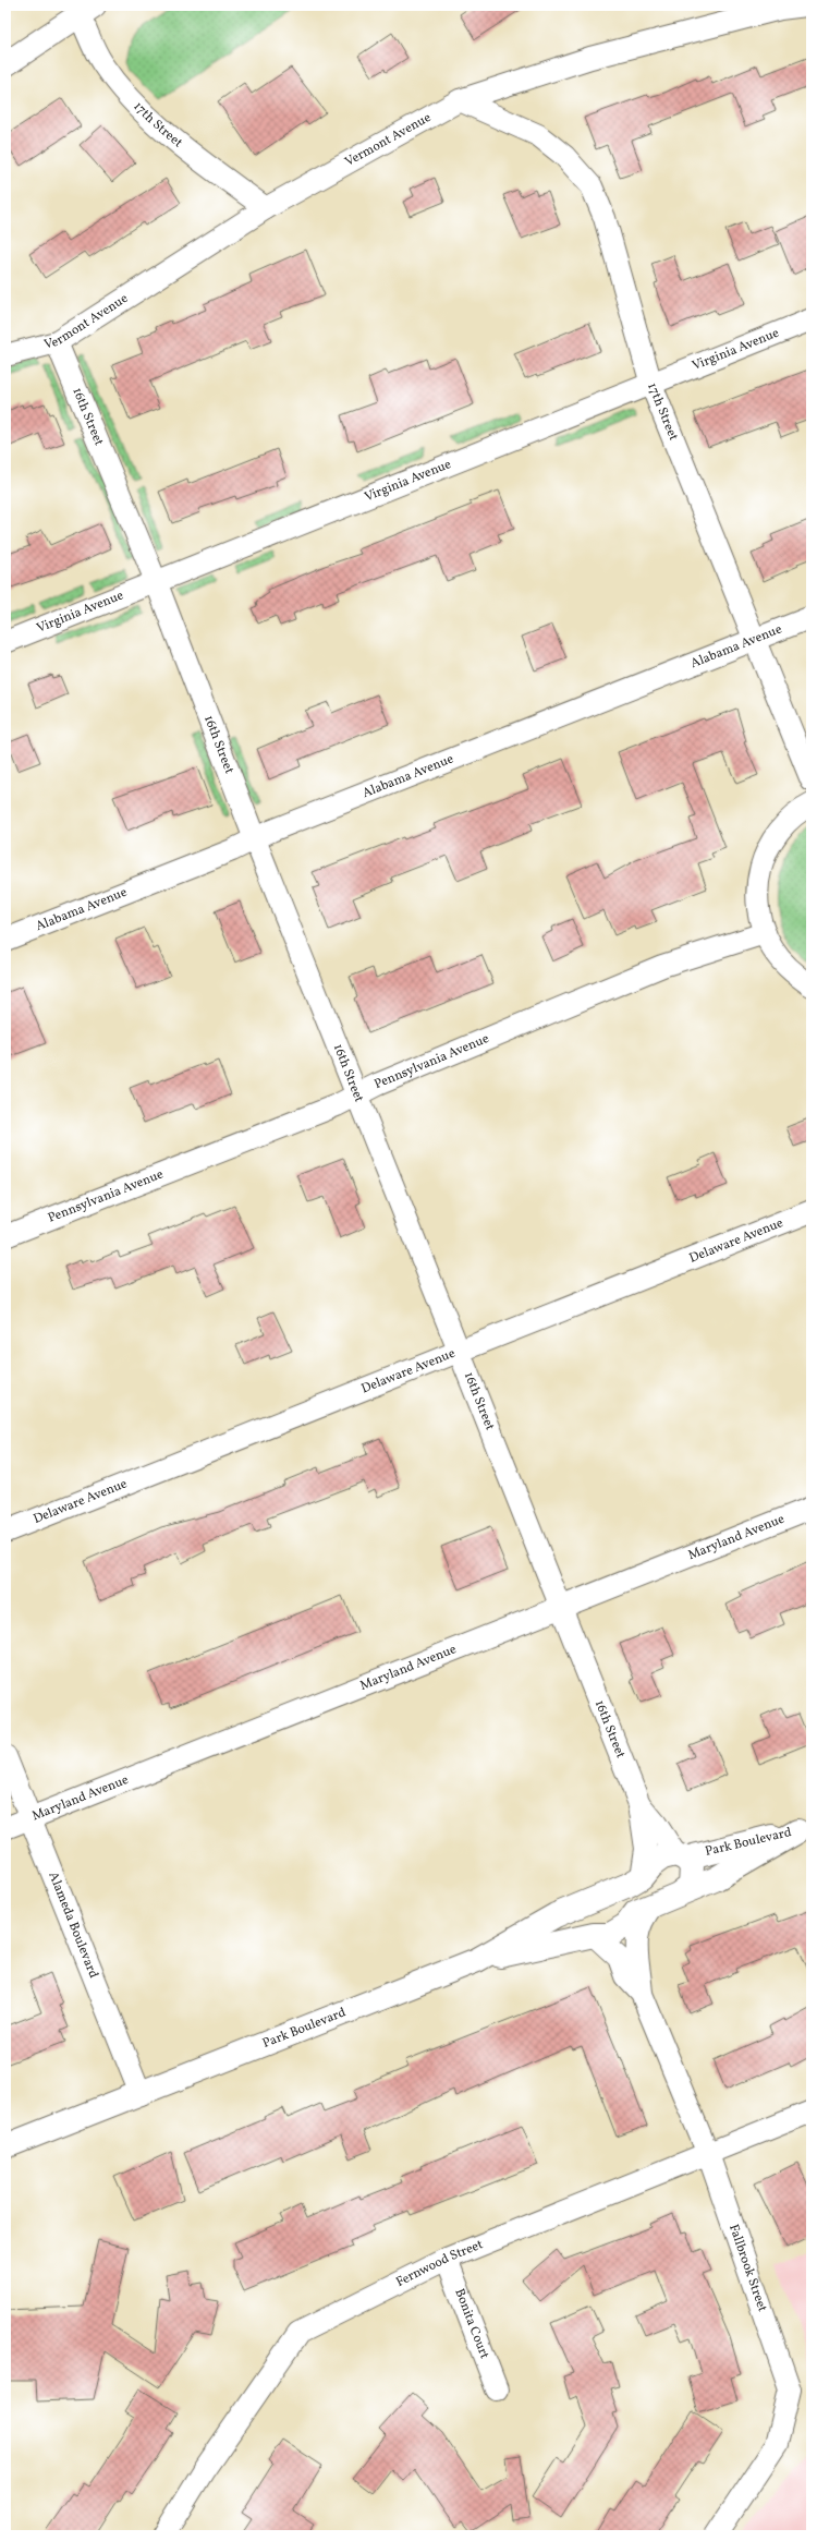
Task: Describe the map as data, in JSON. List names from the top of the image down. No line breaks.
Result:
{"streets":{"street":["17th Street","Vermont Avenue","Virginia Avenue","16th Street","Alabama Avenue","Pennsylvania Avenue","Delaware Avenue","Maryland Avenue","Park Boulevard","Alameda Boulevard","Fernwood Street","Fallbrook Street","Bonita Court"]},"crossings":[["17th Street","Vermont Avenue"],["17th Street","Virginia Avenue"],["17th Street","Alabama Avenue"],["Vermont Avenue","16th Street"],["Virginia Avenue","16th Street"],["16th Street","Alabama Avenue"],["16th Street","Pennsylvania Avenue"],["16th Street","Delaware Avenue"],["16th Street","Maryland Avenue"],["Maryland Avenue","Alameda Boulevard"],["Park Boulevard","Alameda Boulevard"],["Fernwood Street","Fallbrook Street"],["Fernwood Street","Bonita Court"]]}
